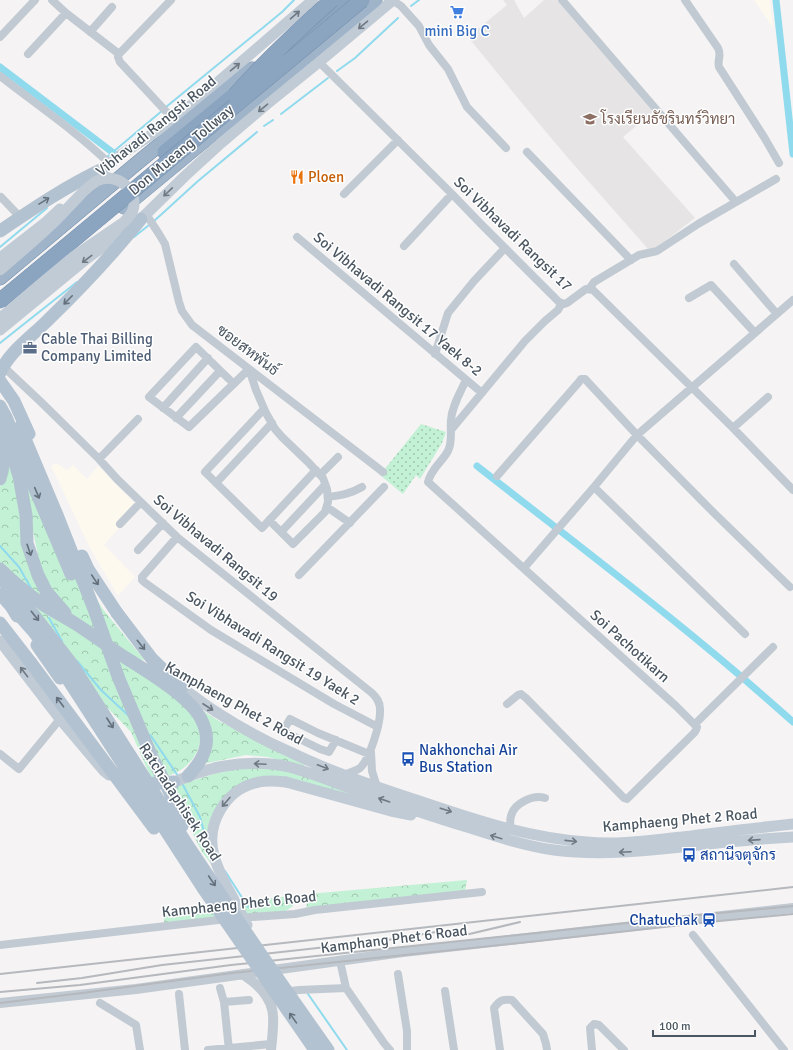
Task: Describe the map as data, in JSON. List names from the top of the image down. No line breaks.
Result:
{"streets":{"highway":["Vibhavadi Rangsit Road","Don Mueang Tollway"],"main road":["Kamphaeng Phet 2 Road","Ratchadaphisek Road"],"street":["Soi Vibhavadi Rangsit 17","Soi Vibhavadi Rangsit 17 Yaek 8-2","ซอยสหพันธ์","Soi Vibhavadi Rangsit 19","Soi Pachotikarn","Soi Vibhavadi Rangsit 19 Yaek 2","Kamphaeng Phet 6 Road","Kamphang Phet 6 Road"]},"crossings":[["Soi Vibhavadi Rangsit 17 Yaek 8-2","Soi Pachotikarn"],["Soi Vibhavadi Rangsit 19","Soi Vibhavadi Rangsit 19 Yaek 2"],["Soi Vibhavadi Rangsit 19","Kamphaeng Phet 2 Road"]],"places":{"supermarket":["mini Big C"],"school or university":["โรงเรียนธัชรินทร์วิทยา"],"restaurant":["Ploen"],"office":["Cable Thai Billing Company Limited"],"bus stop":["Nakhonchai Air Bus Station","สถานีจตุจักร"],"station":["Chatuchak"]},"scale_bar":"100 m"}
